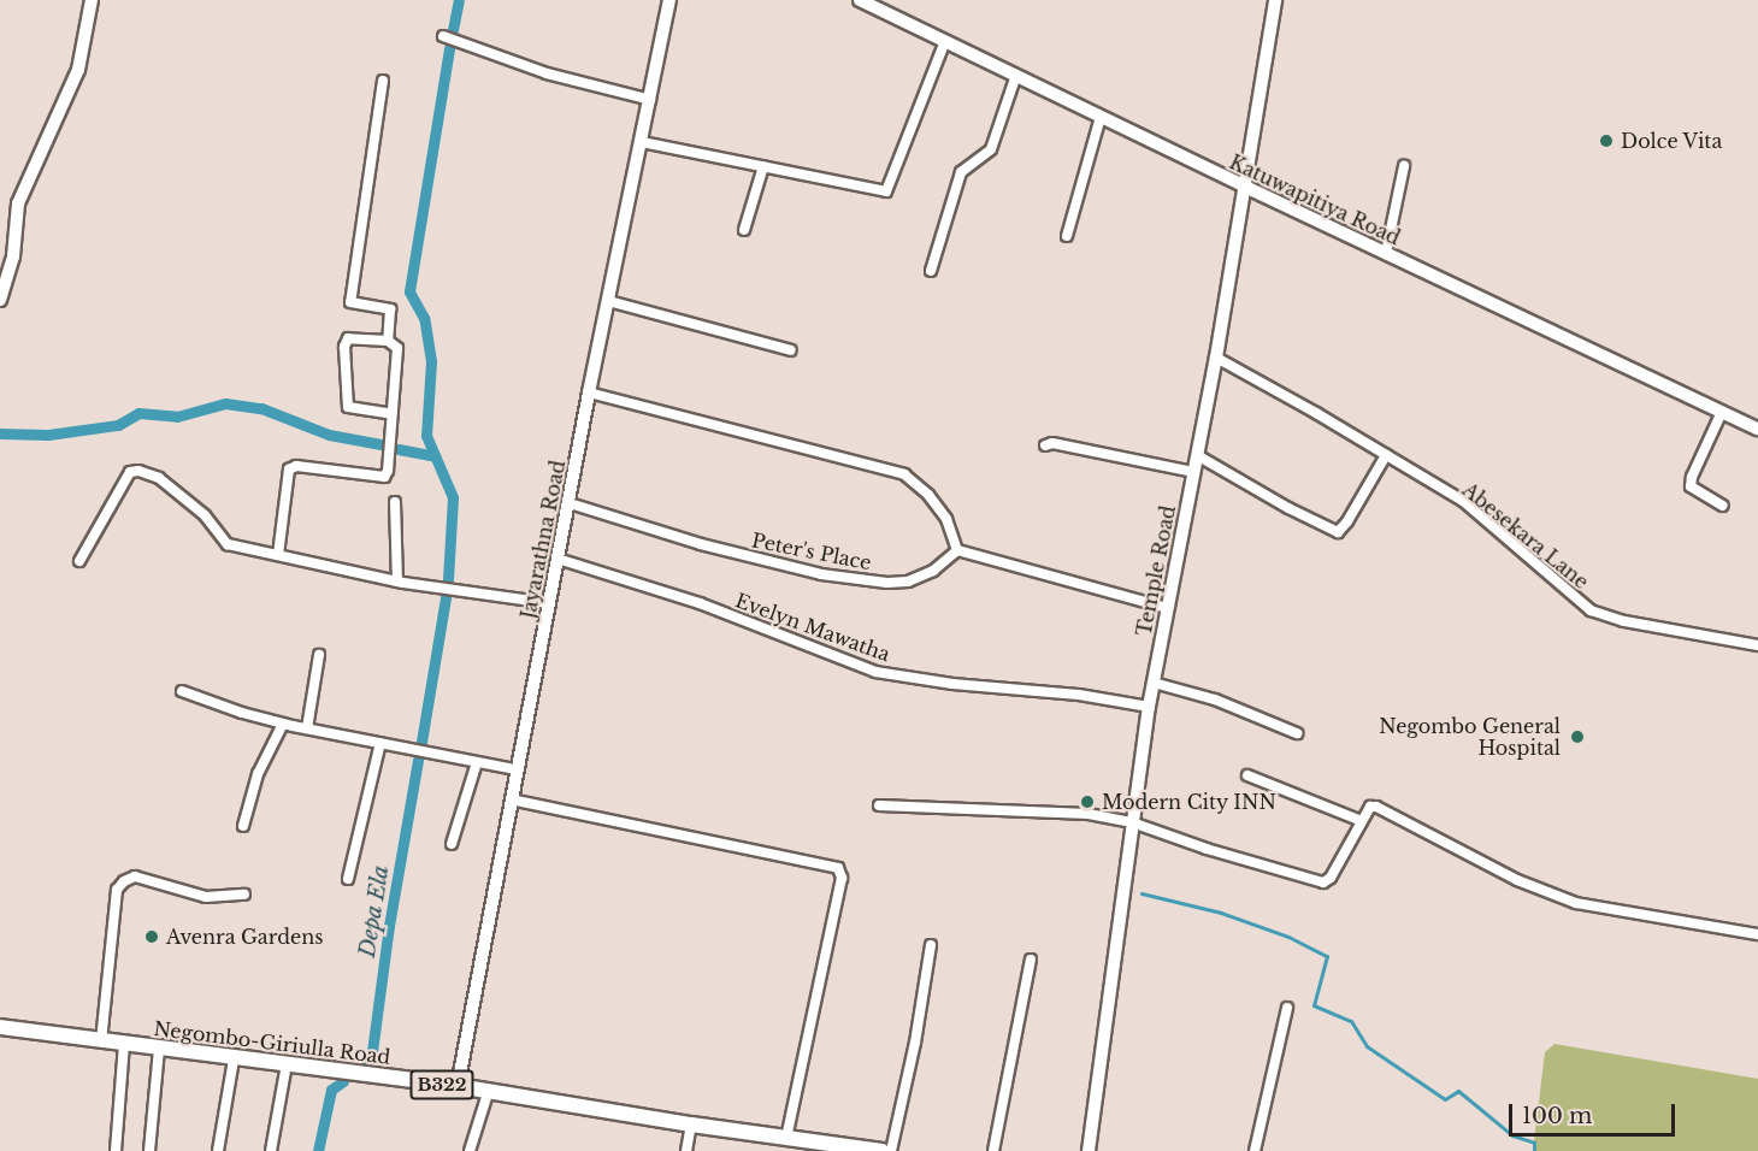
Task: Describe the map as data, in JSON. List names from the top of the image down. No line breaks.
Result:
{"streets":{"main road":["Negombo-Giriulla Road","B322"],"street":["Katuwapitiya Road","Abesekara Lane","Jayarathna Road","Peter's Place","Temple Road","Evelyn Mawatha"]},"crossings":[["Katuwapitiya Road","Temple Road"],["Abesekara Lane","Temple Road"],["Jayarathna Road","Peter's Place"],["Jayarathna Road","Evelyn Mawatha"],["Jayarathna Road","Negombo-Giriulla Road"],["Temple Road","Evelyn Mawatha"]],"water":["Depa Ela"],"places":["Dolce Vita","Negombo General Hospital","Modern City INN","Avenra Gardens"],"scale_bar":"100 m"}
